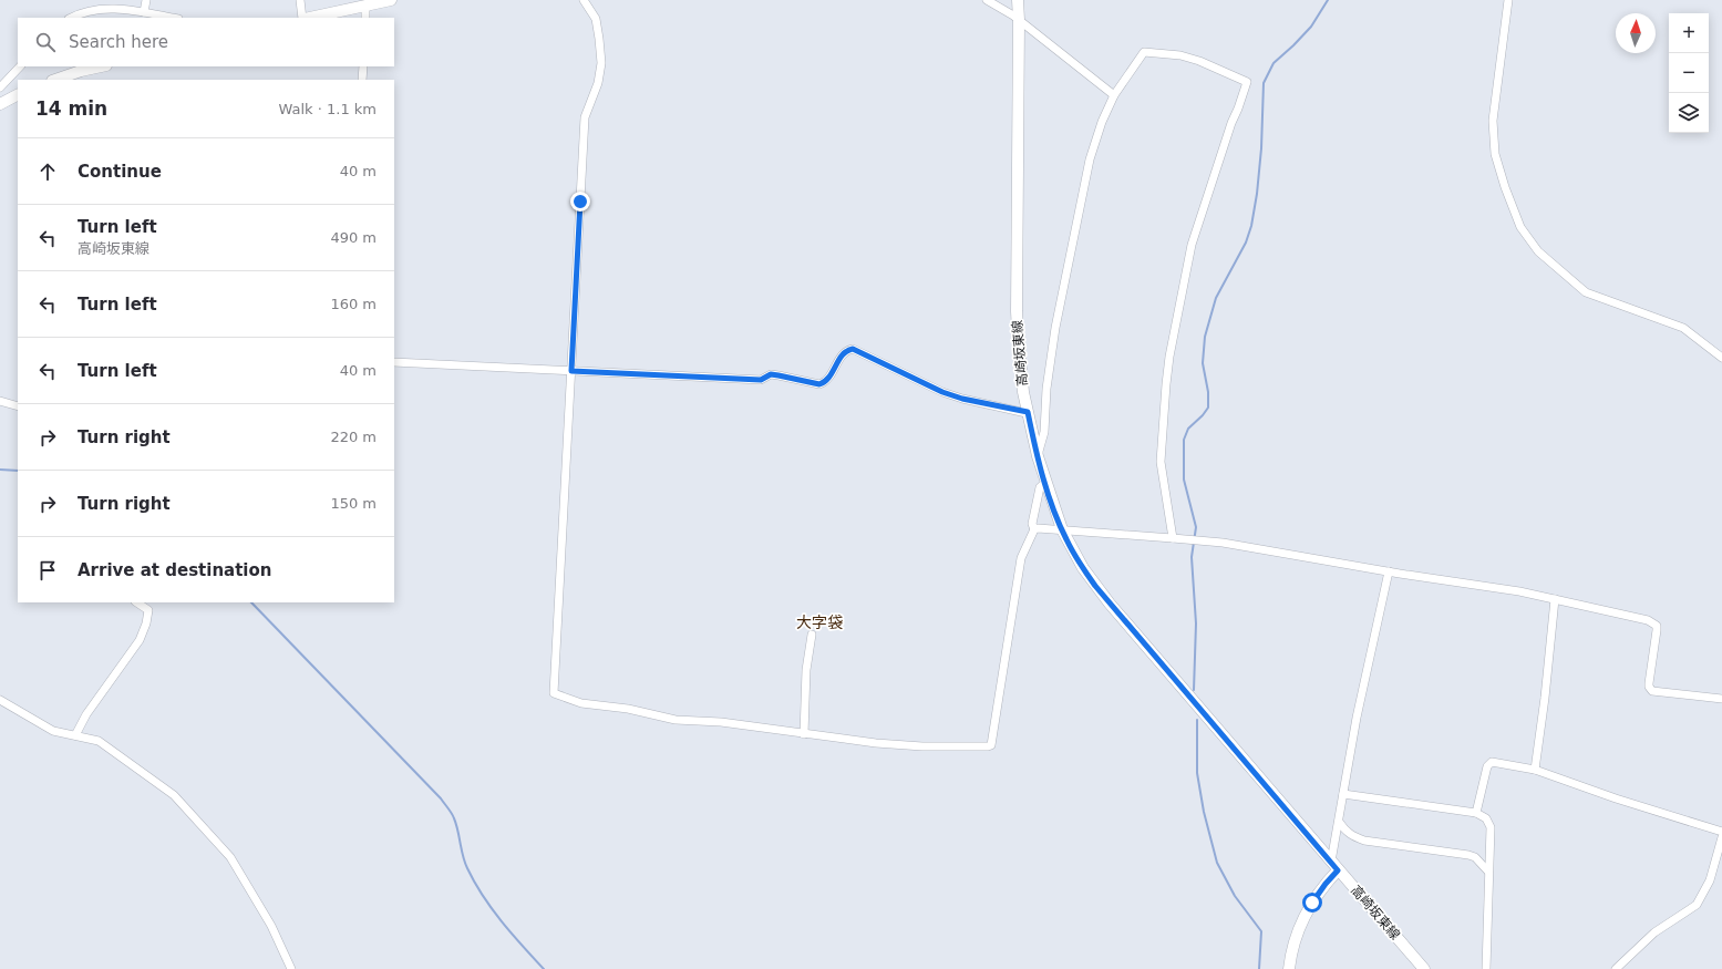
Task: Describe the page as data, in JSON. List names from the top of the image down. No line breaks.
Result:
{"streets":{"main road":["高崎坂東線"]},"districts":["大字袋"],"north":"top","page":{"map_buttons":["+","−"],"search":"Search here","heading":["14 min","Walk · 1.1 km"],"list":[["Continue","40 m"],["Turn left","高崎坂東線","490 m"],["Turn left","160 m"],["Turn left","40 m"],["Turn right","220 m"],["Turn right","150 m"],"Arrive at destination"]}}
